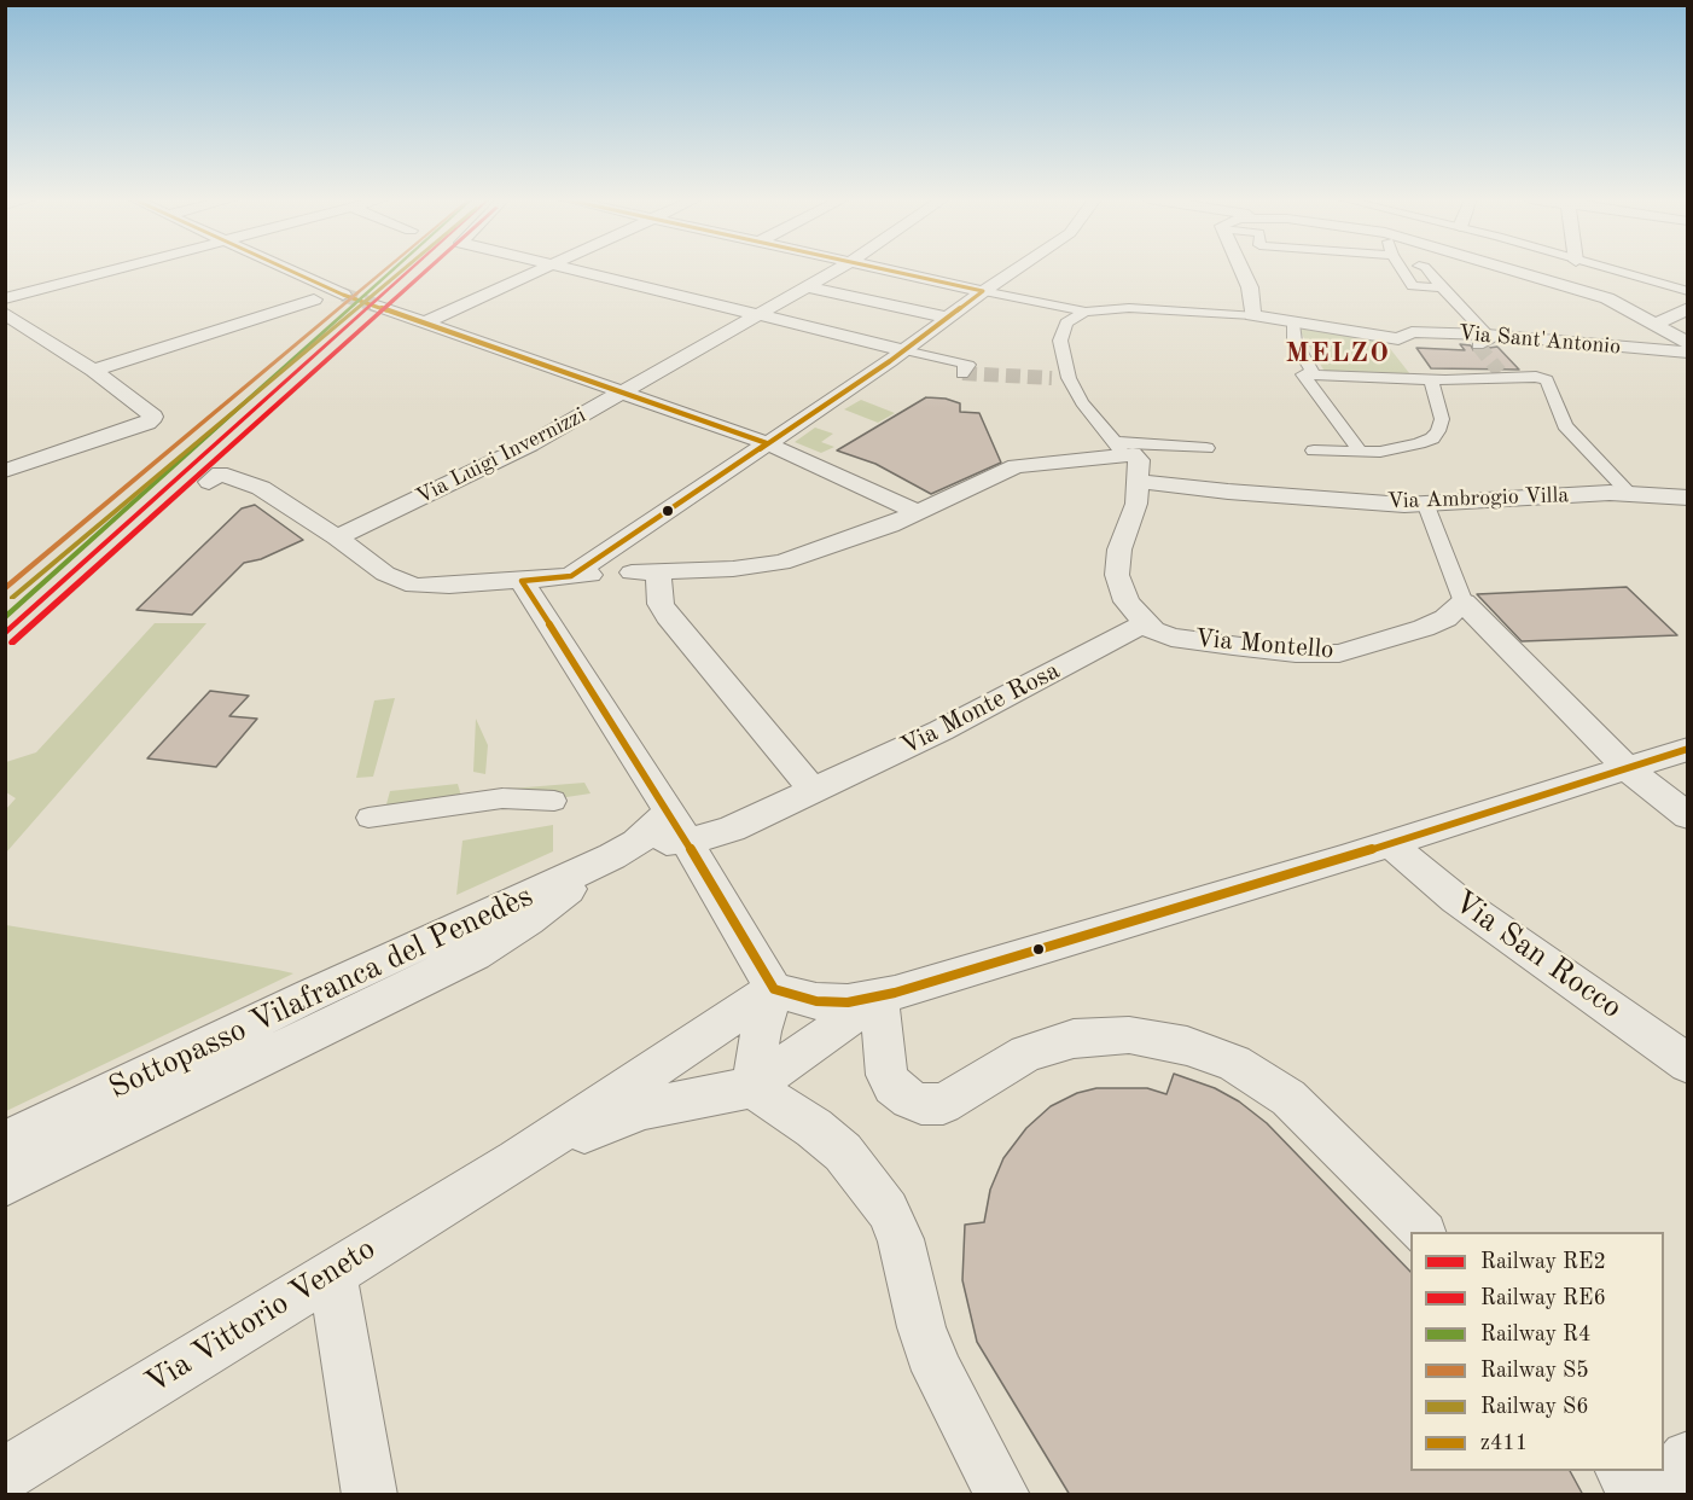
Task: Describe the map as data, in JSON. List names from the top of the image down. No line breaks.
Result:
{"streets":{"street":["Via Sant'Antonio","Via Luigi Invernizzi","Via Ambrogio Villa","Via Montello","Via Monte Rosa","Via San Rocco","Sottopasso Vilafranca del Penedès","Via Vittorio Veneto"]},"crossings":[["Via Montello","Via Monte Rosa"],["Via Monte Rosa","Sottopasso Vilafranca del Penedès"]],"districts":["MELZO"],"lines":["rail line RE2","rail line RE6","rail line R4","rail line S5","rail line S6","transit line z411"],"legend":["Railway RE2","Railway RE6","Railway R4","Railway S5","Railway S6","z411"]}
